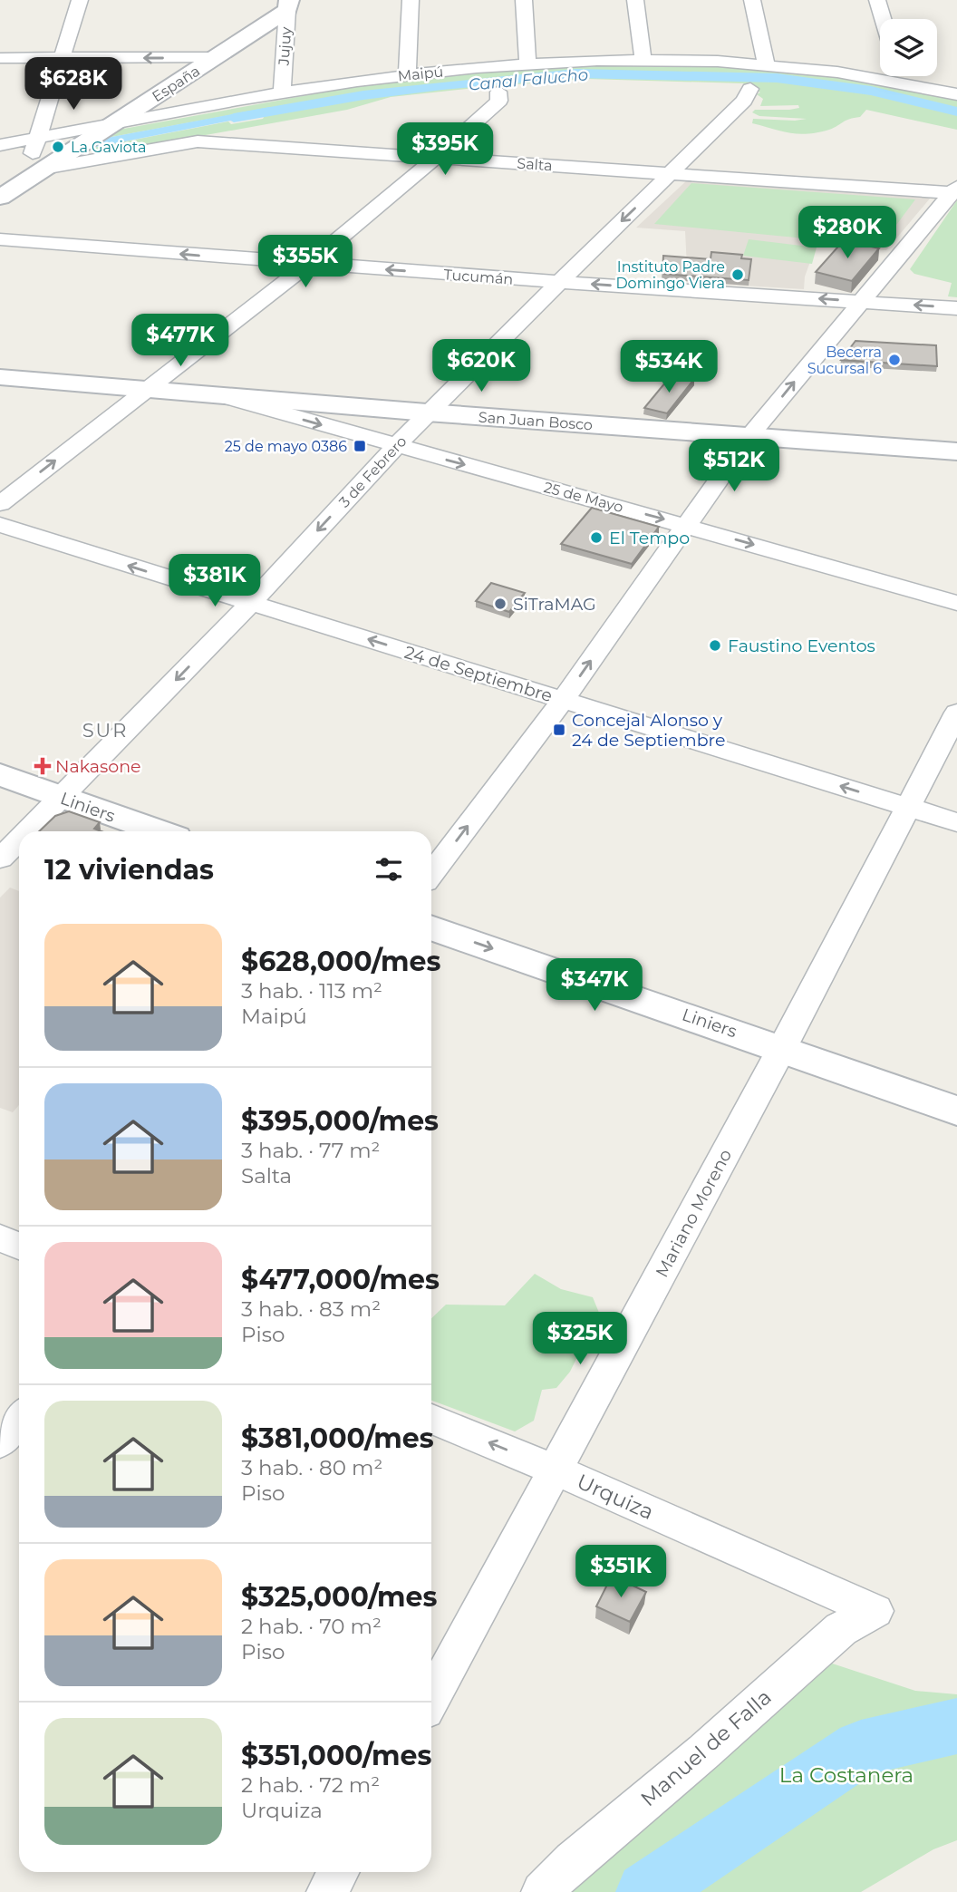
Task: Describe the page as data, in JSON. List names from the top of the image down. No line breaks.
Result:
{"streets":{"street":["Jujuy","Maipú","España","Salta","Tucumán","San Juan Bosco","3 de Febrero","25 de Mayo","24 de Septiembre","Liniers","Mariano Moreno","Urquiza","Manuel de Falla"]},"crossings":[["Jujuy","Maipú"],["Jujuy","España"],["Maipú","España"],["España","Salta"],["Salta","3 de Febrero"],["Tucumán","3 de Febrero"],["San Juan Bosco","3 de Febrero"],["San Juan Bosco","25 de Mayo"],["3 de Febrero","25 de Mayo"],["3 de Febrero","24 de Septiembre"],["3 de Febrero","Liniers"],["24 de Septiembre","Mariano Moreno"],["Liniers","Mariano Moreno"],["Mariano Moreno","Urquiza"],["Urquiza","Manuel de Falla"]],"one_way":["Tucumán","25 de Mayo","24 de Septiembre","Liniers"],"districts":["SUR"],"water":["Canal Falucho"],"parks":["La Costanera"],"places":{"other":["La Gaviota","Instituto Padre Domingo Viera","Becerra Sucursal 6","El Tempo","SiTraMAG","Faustino Eventos"],"transit":["25 de mayo 0386","Concejal Alonso y 24 de Septiembre"],"health":["Nakasone"]},"page":{"price":["$628K","$395K","$280K","$355K","$477K","$620K","$534K","$512K","$381K","$347K","$325K","$351K"],"heading":"12 viviendas","list":[{"name":"$628,000/mes","note":"3 hab. · 113 m² · Maipú"},{"name":"$395,000/mes","note":"3 hab. · 77 m² · Salta"},{"name":"$477,000/mes","note":"3 hab. · 83 m² · Piso"},{"name":"$381,000/mes","note":"3 hab. · 80 m² · Piso"},{"name":"$325,000/mes","note":"2 hab. · 70 m² · Piso"},{"name":"$351,000/mes","note":"2 hab. · 72 m² · Urquiza"}]}}
